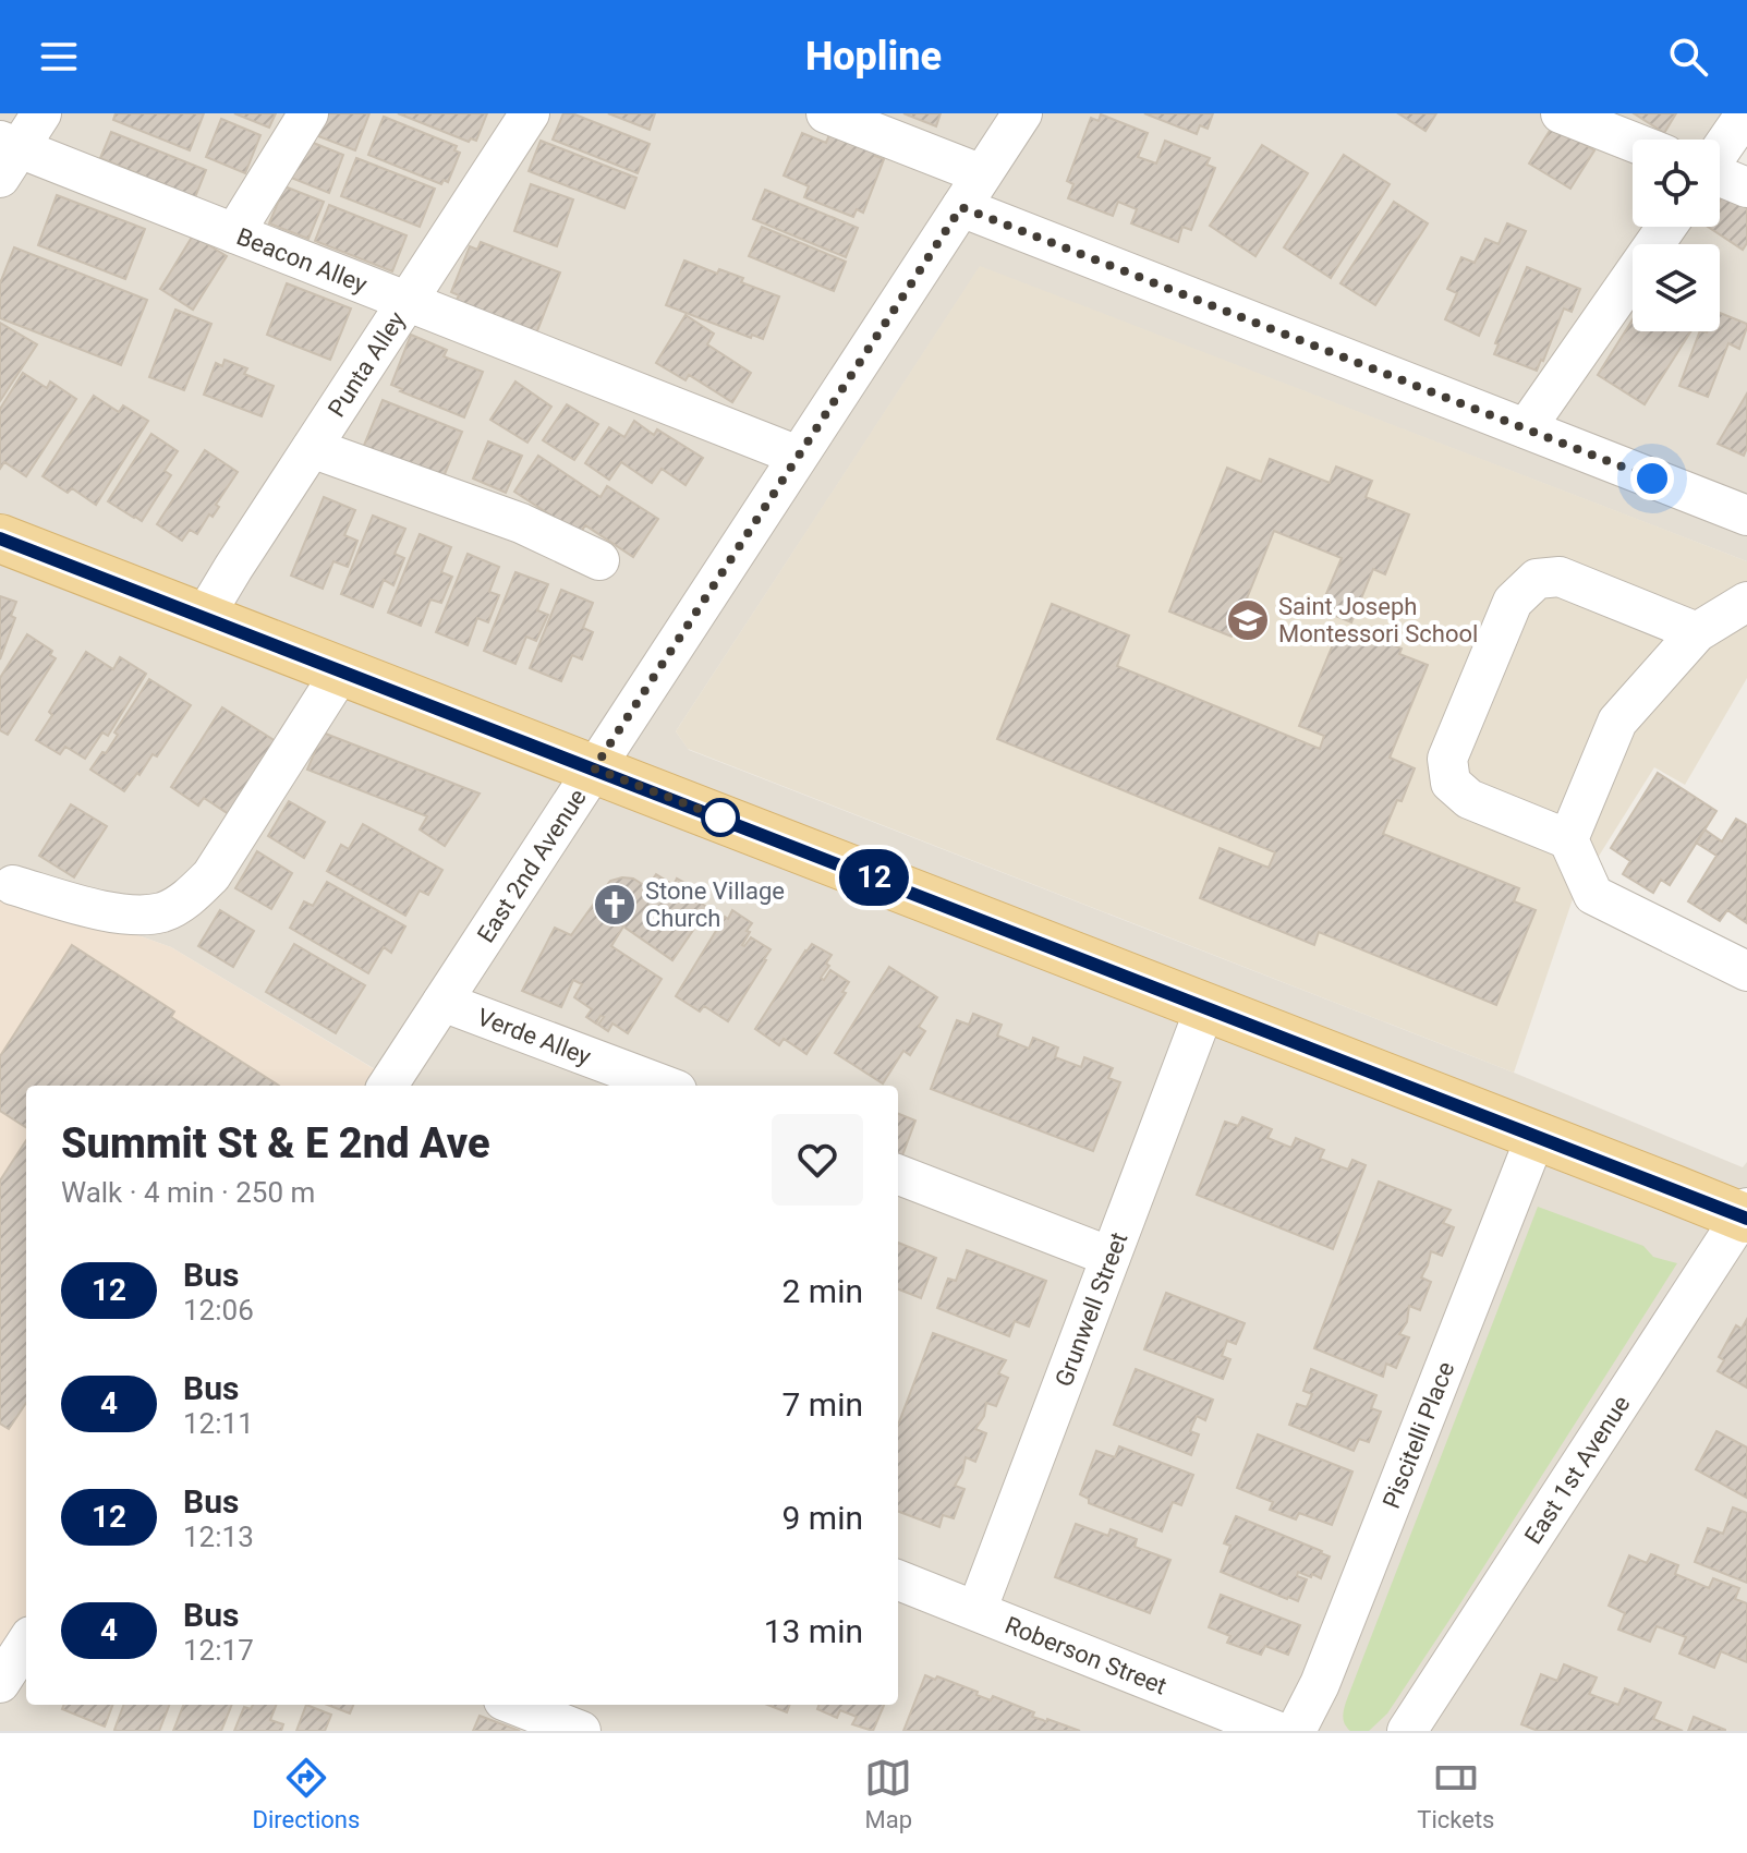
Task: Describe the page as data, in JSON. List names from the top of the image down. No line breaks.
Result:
{"streets":{"street":["Beacon Alley","Punta Alley","East 2nd Avenue","Verde Alley","Grunwell Street","Piscitelli Place","East 1st Avenue","Roberson Street"]},"crossings":[["Beacon Alley","Punta Alley"],["Beacon Alley","East 2nd Avenue"],["East 2nd Avenue","Verde Alley"],["Grunwell Street","Roberson Street"]],"places":{"school or university":["Saint Joseph Montessori School"],"church":["Stone Village Church"]},"lines":["bus line 12"],"page":{"header":"Hopline","on_map":"12","heading":["Summit St & E 2nd Ave","Walk · 4 min · 250 m"],"list":[{"mark":"12","name":"Bus","note":"12:06","value":"2 min"},{"mark":"4","name":"Bus","note":"12:11","value":"7 min"},{"mark":"12","name":"Bus","note":"12:13","value":"9 min"},{"mark":"4","name":"Bus","note":"12:17","value":"13 min"}],"tabs":["Directions","Map","Tickets"]}}
